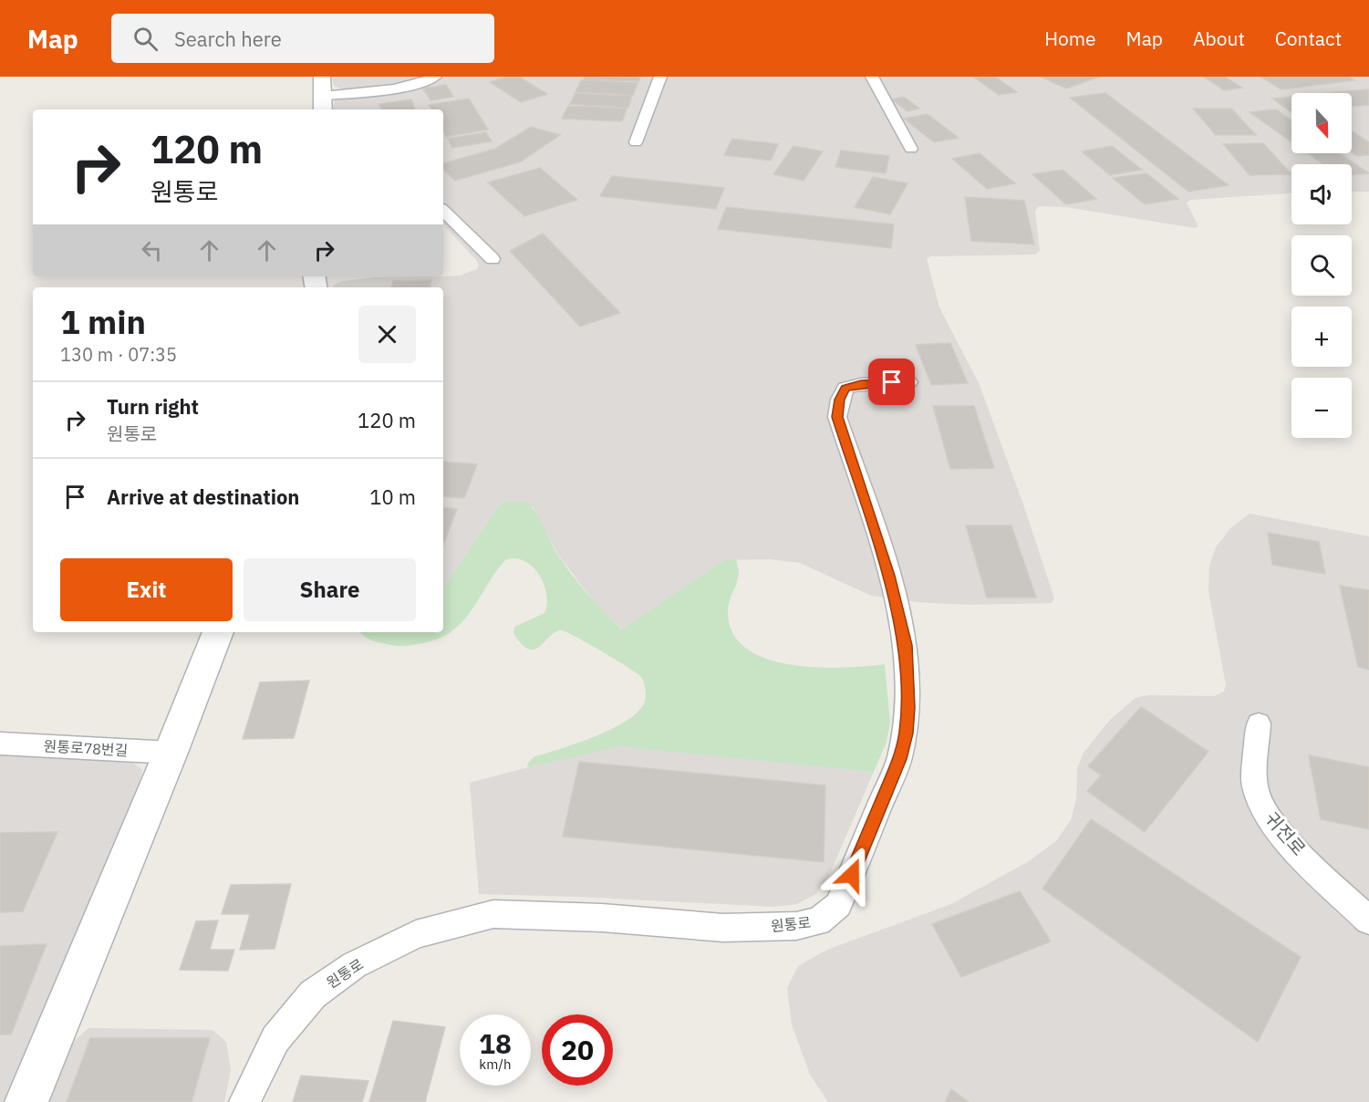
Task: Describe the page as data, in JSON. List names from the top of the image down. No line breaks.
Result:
{"streets":{"lane":["원통로78번길","귀전로","원통로"]},"north":"bottom","page":{"header":"Map","search":"Search here","nav":["Home","Map","About","Contact"],"map_buttons":["+","−"],"turn":["120 m","원통로"],"heading":["1 min","130 m · 07:35"],"list":[{"name":"Turn right","note":"원통로","value":"120 m"},{"name":"Arrive at destination","value":"10 m"}],"buttons":["Exit","Share"],"speed":"18 km/h","limit":"20"}}
